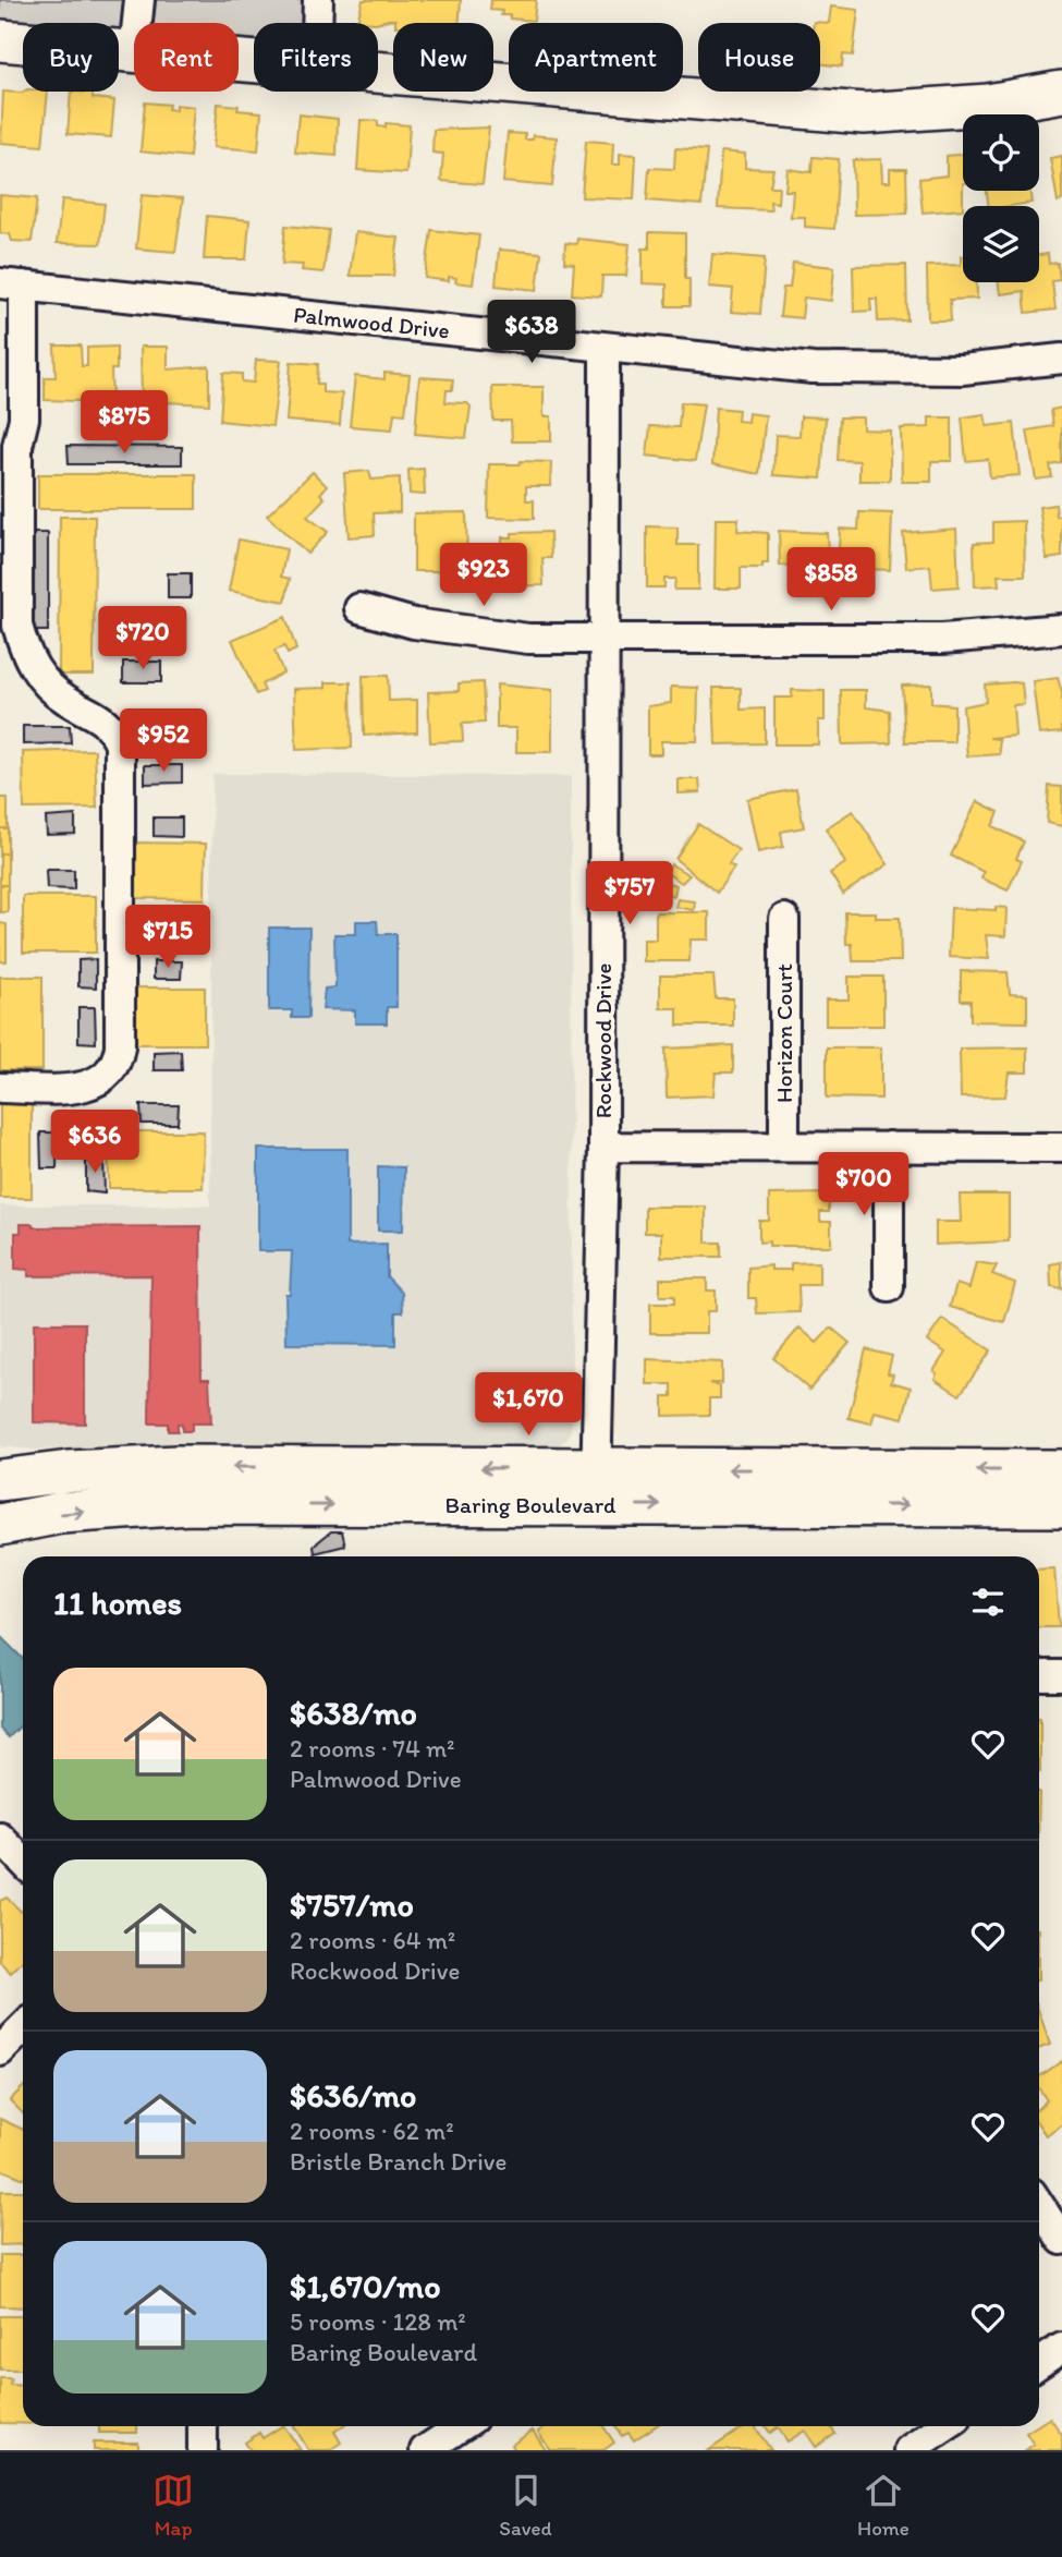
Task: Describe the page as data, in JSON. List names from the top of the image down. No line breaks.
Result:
{"streets":{"main road":["Baring Boulevard"],"street":["Palmwood Drive","Horizon Court","Rockwood Drive"]},"crossings":[["Palmwood Drive","Rockwood Drive"],["Rockwood Drive","Baring Boulevard"]],"page":{"chip":["Buy","Rent","Filters","New","Apartment","House"],"price":["$638","$875","$923","$858","$720","$952","$757","$715","$636","$700","$1,670"],"heading":"11 homes","list":[{"name":"$638/mo","note":"2 rooms · 74 m² · Palmwood Drive"},{"name":"$757/mo","note":"2 rooms · 64 m² · Rockwood Drive"},{"name":"$636/mo","note":"2 rooms · 62 m² · Bristle Branch Drive"},{"name":"$1,670/mo","note":"5 rooms · 128 m² · Baring Boulevard"}],"tabs":["Map","Saved","Home"]}}
